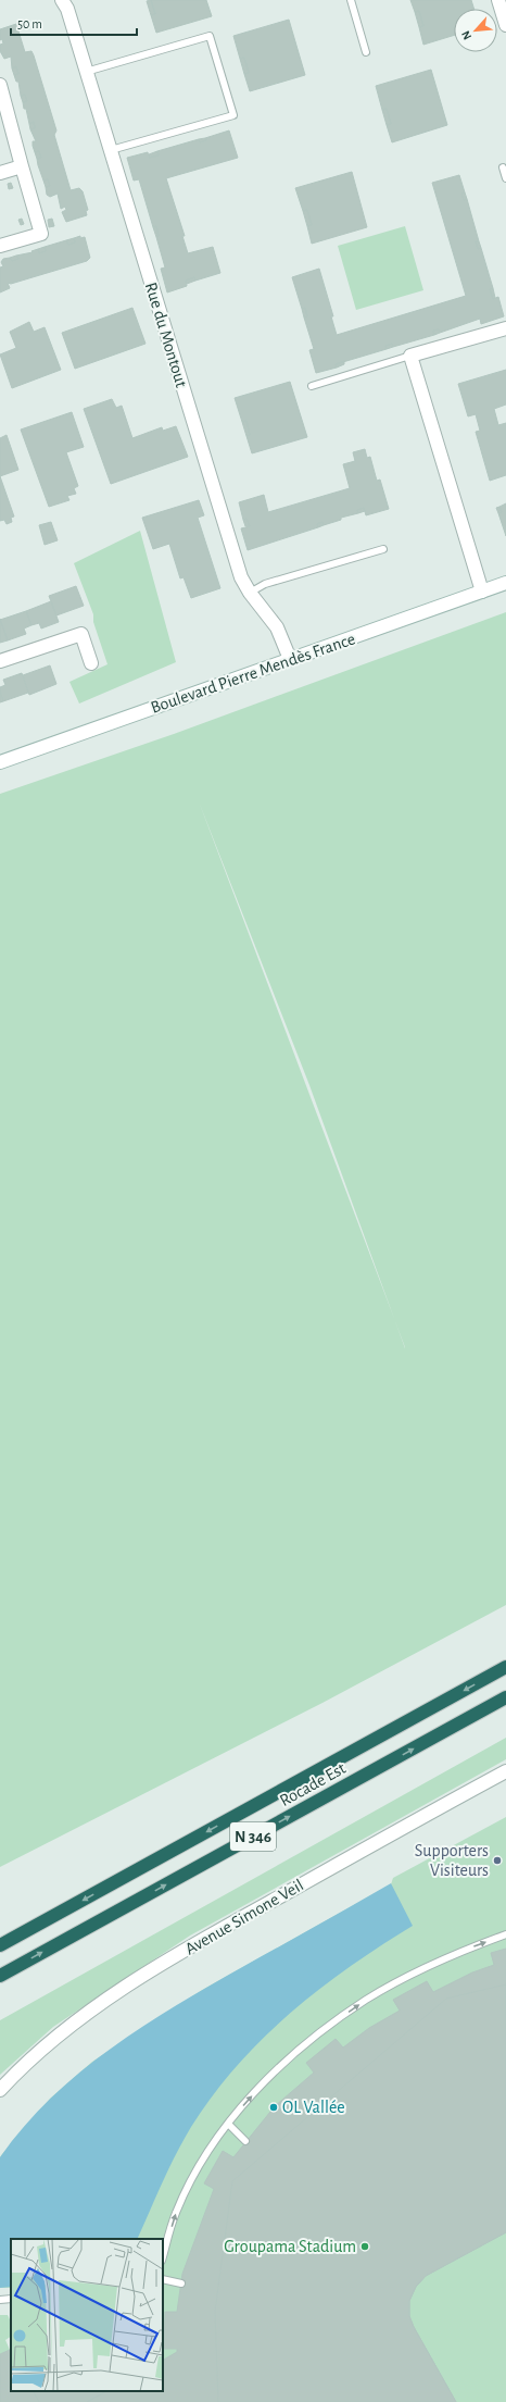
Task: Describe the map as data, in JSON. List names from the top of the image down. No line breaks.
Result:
{"streets":{"highway":["Rocade Est","N 346"],"street":["Rue du Montout","Boulevard Pierre Mendès France","Avenue Simone Veil"]},"crossings":[["Rue du Montout","Boulevard Pierre Mendès France"]],"places":["Supporters Visiteurs","OL Vallée","Groupama Stadium"],"scale_bar":"50 m","north":"bottom left"}
